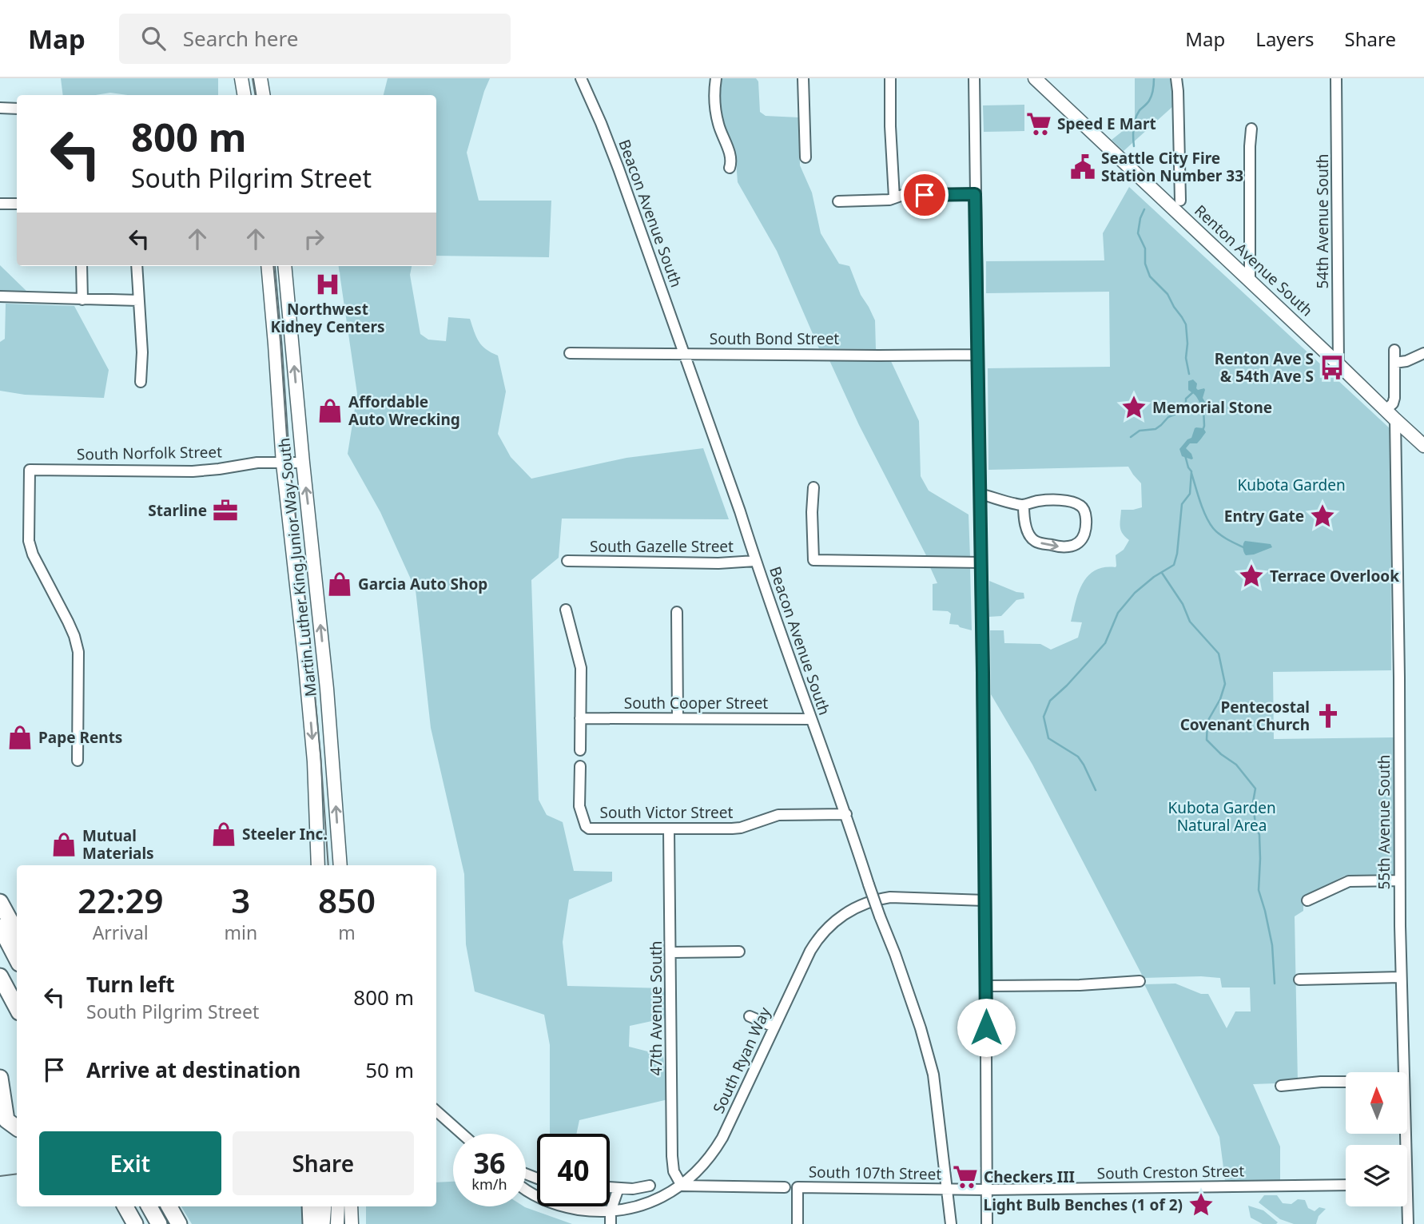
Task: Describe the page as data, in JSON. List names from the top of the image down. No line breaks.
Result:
{"streets":{"main road":["Renton Avenue South","Martin Luther King Junior Way South"],"street":["Beacon Avenue South","54th Avenue South","South Bond Street","South Norfolk Street","South Gazelle Street","South Cooper Street","South Victor Street","55th Avenue South","47th Avenue South","South Ryan Way","South Creston Street","South 107th Street"]},"crossings":[["Beacon Avenue South","South Bond Street"],["Beacon Avenue South","South Gazelle Street"],["Beacon Avenue South","South Cooper Street"],["Beacon Avenue South","South Victor Street"],["Beacon Avenue South","South 107th Street"],["54th Avenue South","Renton Avenue South"],["Renton Avenue South","55th Avenue South"],["South Norfolk Street","Martin Luther King Junior Way South"],["South Victor Street","47th Avenue South"],["47th Avenue South","South Ryan Way"],["South Creston Street","South 107th Street"]],"parks":["Kubota Garden","Kubota Garden Natural Area"],"places":{"supermarket":["Speed E Mart","Checkers III"],"public building":["Seattle City Fire Station Number 33"],"hospital":["Northwest Kidney Centers"],"bus stop":["Renton Ave S & 54th Ave S"],"place":["Memorial Stone","Entry Gate","Terrace Overlook","Light Bulb Benches (1 of 2)"],"shop":["Affordable Auto Wrecking","Garcia Auto Shop","Pape Rents","Steeler Inc.","Mutual Materials"],"office":["Starline"],"church":["Pentecostal Covenant Church"]},"north":"top","page":{"header":"Map","search":"Search here","nav":["Map","Layers","Share"],"turn":["800 m","South Pilgrim Street"],"eta":["22:29","Arrival","3","min","850","m"],"list":[{"name":"Turn left","note":"South Pilgrim Street","value":"800 m"},{"name":"Arrive at destination","value":"50 m"}],"buttons":["Exit","Share"],"speed":"36 km/h","limit":"40"}}
